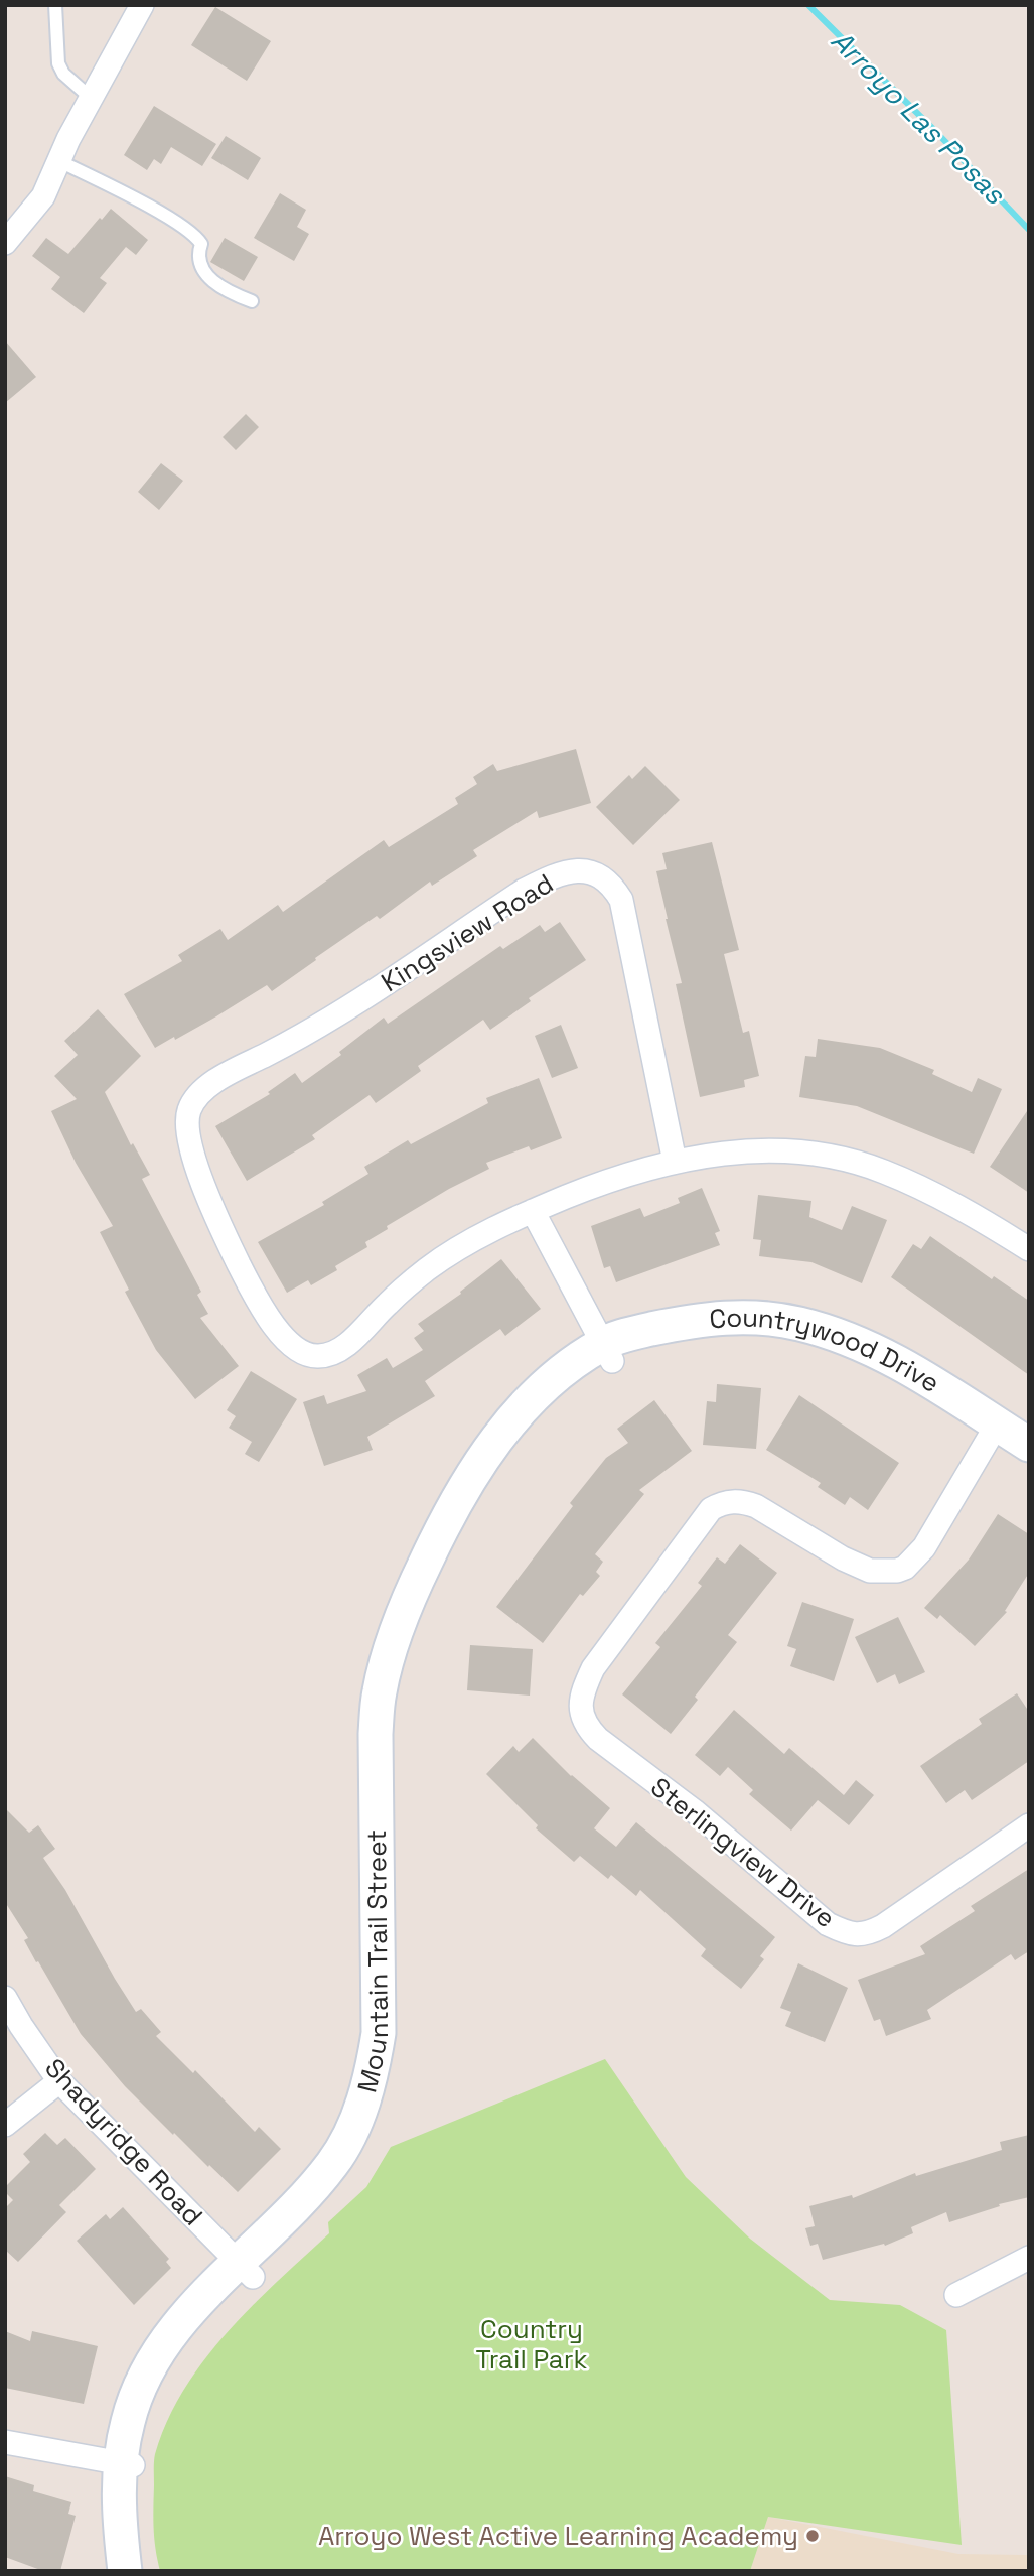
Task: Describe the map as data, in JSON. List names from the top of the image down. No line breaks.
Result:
{"streets":{"street":["Kingsview Road","Countrywood Drive","Sterlingview Drive","Mountain Trail Street","Shadyridge Road"]},"crossings":[["Countrywood Drive","Sterlingview Drive"],["Countrywood Drive","Mountain Trail Street"],["Mountain Trail Street","Shadyridge Road"]],"water":["Arroyo Las Posas"],"parks":["Country Trail Park"],"places":["Arroyo West Active Learning Academy"]}
